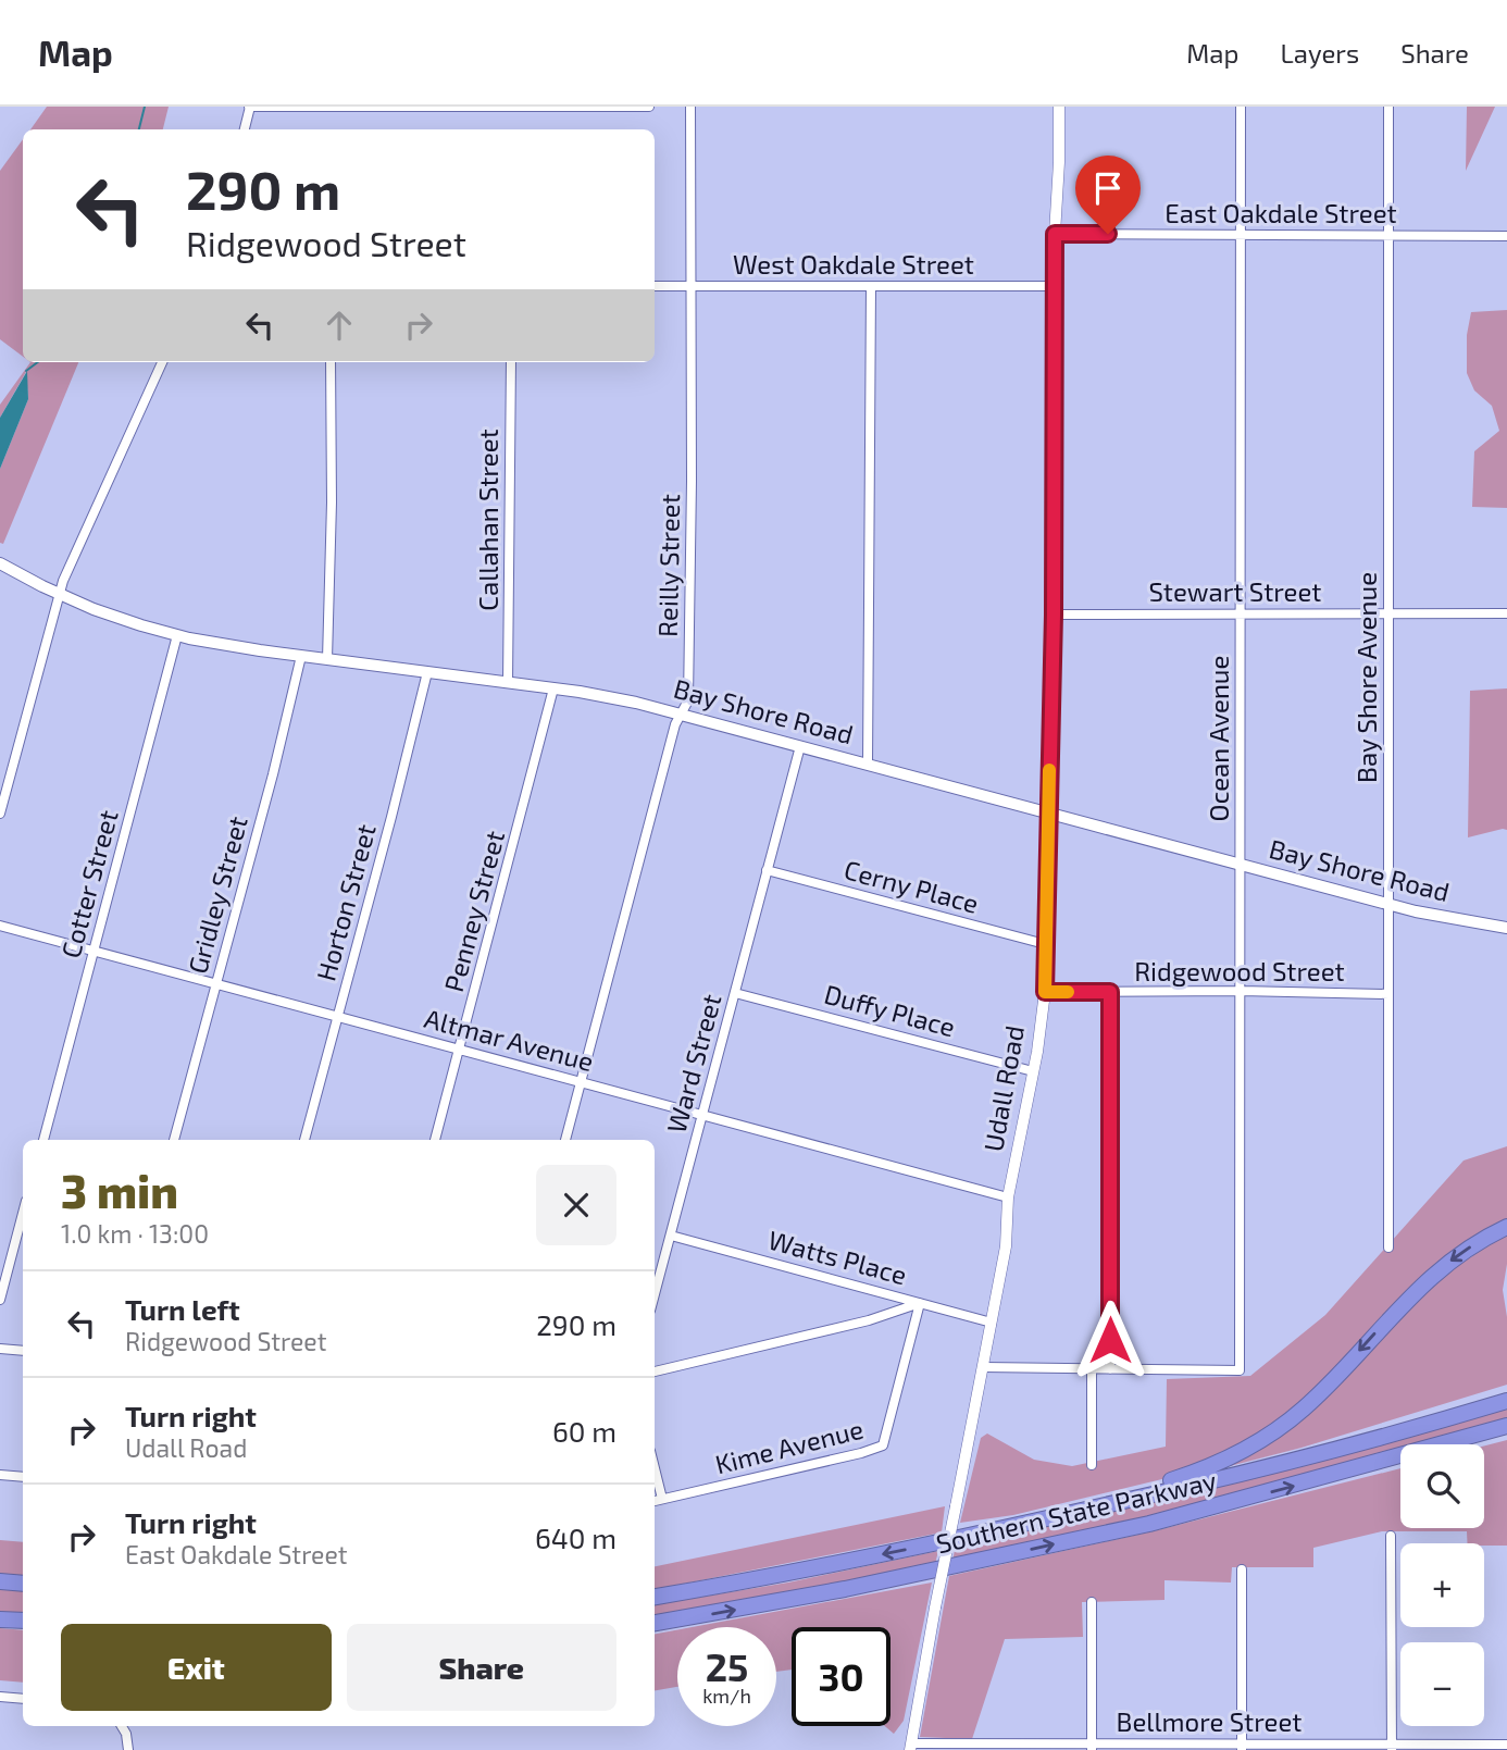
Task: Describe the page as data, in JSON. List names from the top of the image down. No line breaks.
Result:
{"streets":{"highway":["Southern State Parkway"],"main road":["Bay Shore Road"],"street":["East Oakdale Street","West Oakdale Street","Callahan Street","Reilly Street","Stewart Street","Bay Shore Avenue","Ocean Avenue","Cotter Street","Cerny Place","Gridley Street","Horton Street","Penney Street","Ridgewood Street","Duffy Place","Altmar Avenue","Ward Street","Udall Road","Watts Place","Kime Avenue","Bellmore Street"]},"crossings":[["East Oakdale Street","Bay Shore Avenue"],["East Oakdale Street","Ocean Avenue"],["East Oakdale Street","Udall Road"],["West Oakdale Street","Reilly Street"],["West Oakdale Street","Udall Road"],["Callahan Street","Bay Shore Road"],["Reilly Street","Bay Shore Road"],["Reilly Street","Altmar Avenue"],["Stewart Street","Bay Shore Avenue"],["Stewart Street","Ocean Avenue"],["Stewart Street","Udall Road"],["Bay Shore Avenue","Bay Shore Road"],["Bay Shore Avenue","Ridgewood Street"],["Bay Shore Road","Ocean Avenue"],["Bay Shore Road","Cotter Street"],["Bay Shore Road","Gridley Street"],["Bay Shore Road","Horton Street"],["Bay Shore Road","Penney Street"],["Bay Shore Road","Ward Street"],["Bay Shore Road","Udall Road"],["Ocean Avenue","Ridgewood Street"],["Cotter Street","Altmar Avenue"],["Cerny Place","Ward Street"],["Cerny Place","Udall Road"],["Gridley Street","Altmar Avenue"],["Horton Street","Altmar Avenue"],["Penney Street","Altmar Avenue"],["Ridgewood Street","Udall Road"],["Duffy Place","Ward Street"],["Duffy Place","Udall Road"],["Altmar Avenue","Ward Street"],["Altmar Avenue","Udall Road"],["Ward Street","Watts Place"],["Udall Road","Watts Place"],["Udall Road","Bellmore Street"],["Watts Place","Kime Avenue"]],"page":{"header":"Map","nav":["Map","Layers","Share"],"turn":["290 m","Ridgewood Street"],"heading":["3 min","1.0 km · 13:00"],"list":[{"name":"Turn left","note":"Ridgewood Street","value":"290 m"},{"name":"Turn right","note":"Udall Road","value":"60 m"},{"name":"Turn right","note":"East Oakdale Street","value":"640 m"}],"map_buttons":["+","−"],"buttons":["Exit","Share"],"speed":"25 km/h","limit":"30"}}
